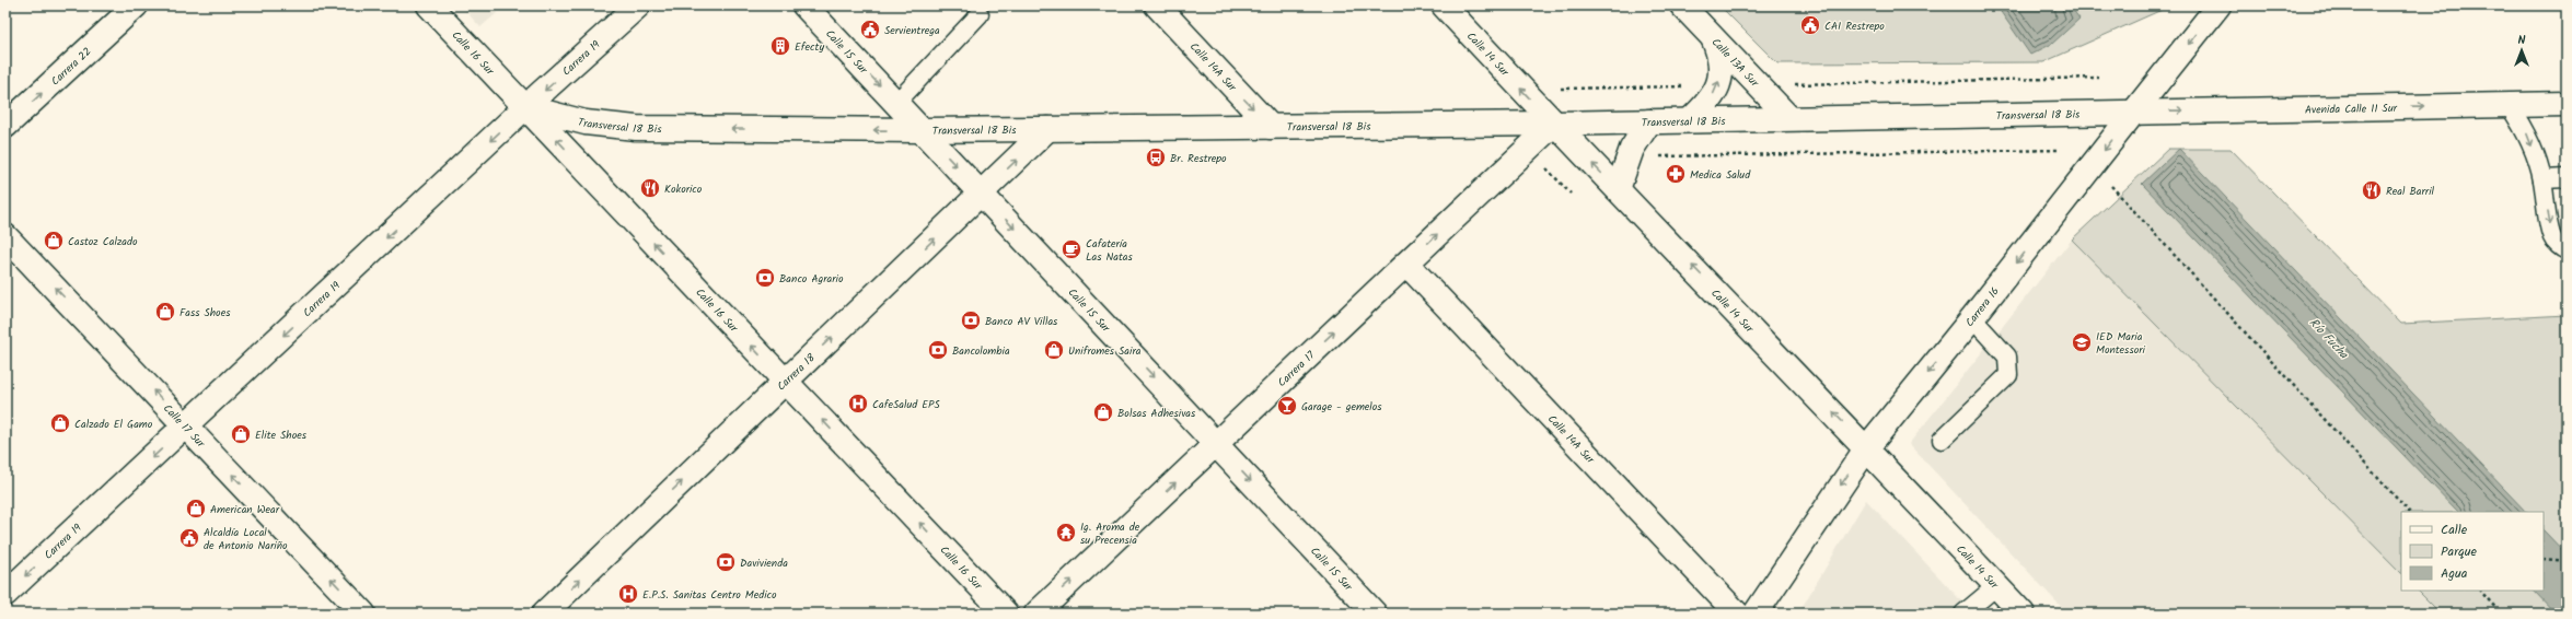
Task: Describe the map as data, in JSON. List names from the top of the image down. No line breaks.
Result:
{"streets":{"street":["Calle 15 Sur","Calle 16 Sur","Calle 14 Sur","Carrera 19","Calle 13A Sur","Carrera 22","Calle 14A Sur","Avenida Calle 11 Sur","Transversal 18 Bis","Carrera 16","Carrera 17","Carrera 18","Calle 17 Sur"]},"crossings":[["Calle 15 Sur","Transversal 18 Bis"],["Calle 15 Sur","Carrera 17"],["Calle 15 Sur","Carrera 18"],["Calle 16 Sur","Carrera 19"],["Calle 16 Sur","Transversal 18 Bis"],["Calle 16 Sur","Carrera 18"],["Calle 14 Sur","Transversal 18 Bis"],["Calle 14 Sur","Carrera 16"],["Calle 14 Sur","Carrera 17"],["Carrera 19","Transversal 18 Bis"],["Carrera 19","Calle 17 Sur"],["Calle 13A Sur","Transversal 18 Bis"],["Calle 14A Sur","Transversal 18 Bis"],["Calle 14A Sur","Carrera 17"],["Avenida Calle 11 Sur","Transversal 18 Bis"],["Avenida Calle 11 Sur","Carrera 16"],["Transversal 18 Bis","Carrera 16"],["Transversal 18 Bis","Carrera 17"],["Transversal 18 Bis","Carrera 18"]],"one_way":["Calle 15 Sur","Calle 16 Sur","Calle 14 Sur","Carrera 19","Carrera 22","Avenida Calle 11 Sur","Carrera 16","Carrera 17","Carrera 18","Calle 17 Sur"],"water":["Río Fucha"],"places":{"public building":["CAI Restrepo","Servientrega","Alcaldía Local de Antonio Nariño"],"building":["Efecty"],"bus stop":["Br. Restrepo"],"pharmacy":["Medica Salud"],"restaurant":["Kokorico","Real Barril"],"shop":["Castoz Calzado","Fass Shoes","Unifromes Saira","Bolsas Adhesivas","Calzado El Gamo","Elite Shoes","American Wear"],"cafe":["Cafatería Las Natas"],"bank":["Banco Agrario","Banco AV Villas","Bancolombia","Davivienda"],"school or university":["IED Maria Montessori"],"hospital":["CafeSalud EPS","E.P.S. Sanitas Centro Medico"],"bar":["Garage - gemelos"],"temple":["Ig. Aroma de su Precensia"]},"legend":["Calle","Parque","Agua"],"north":"top"}
